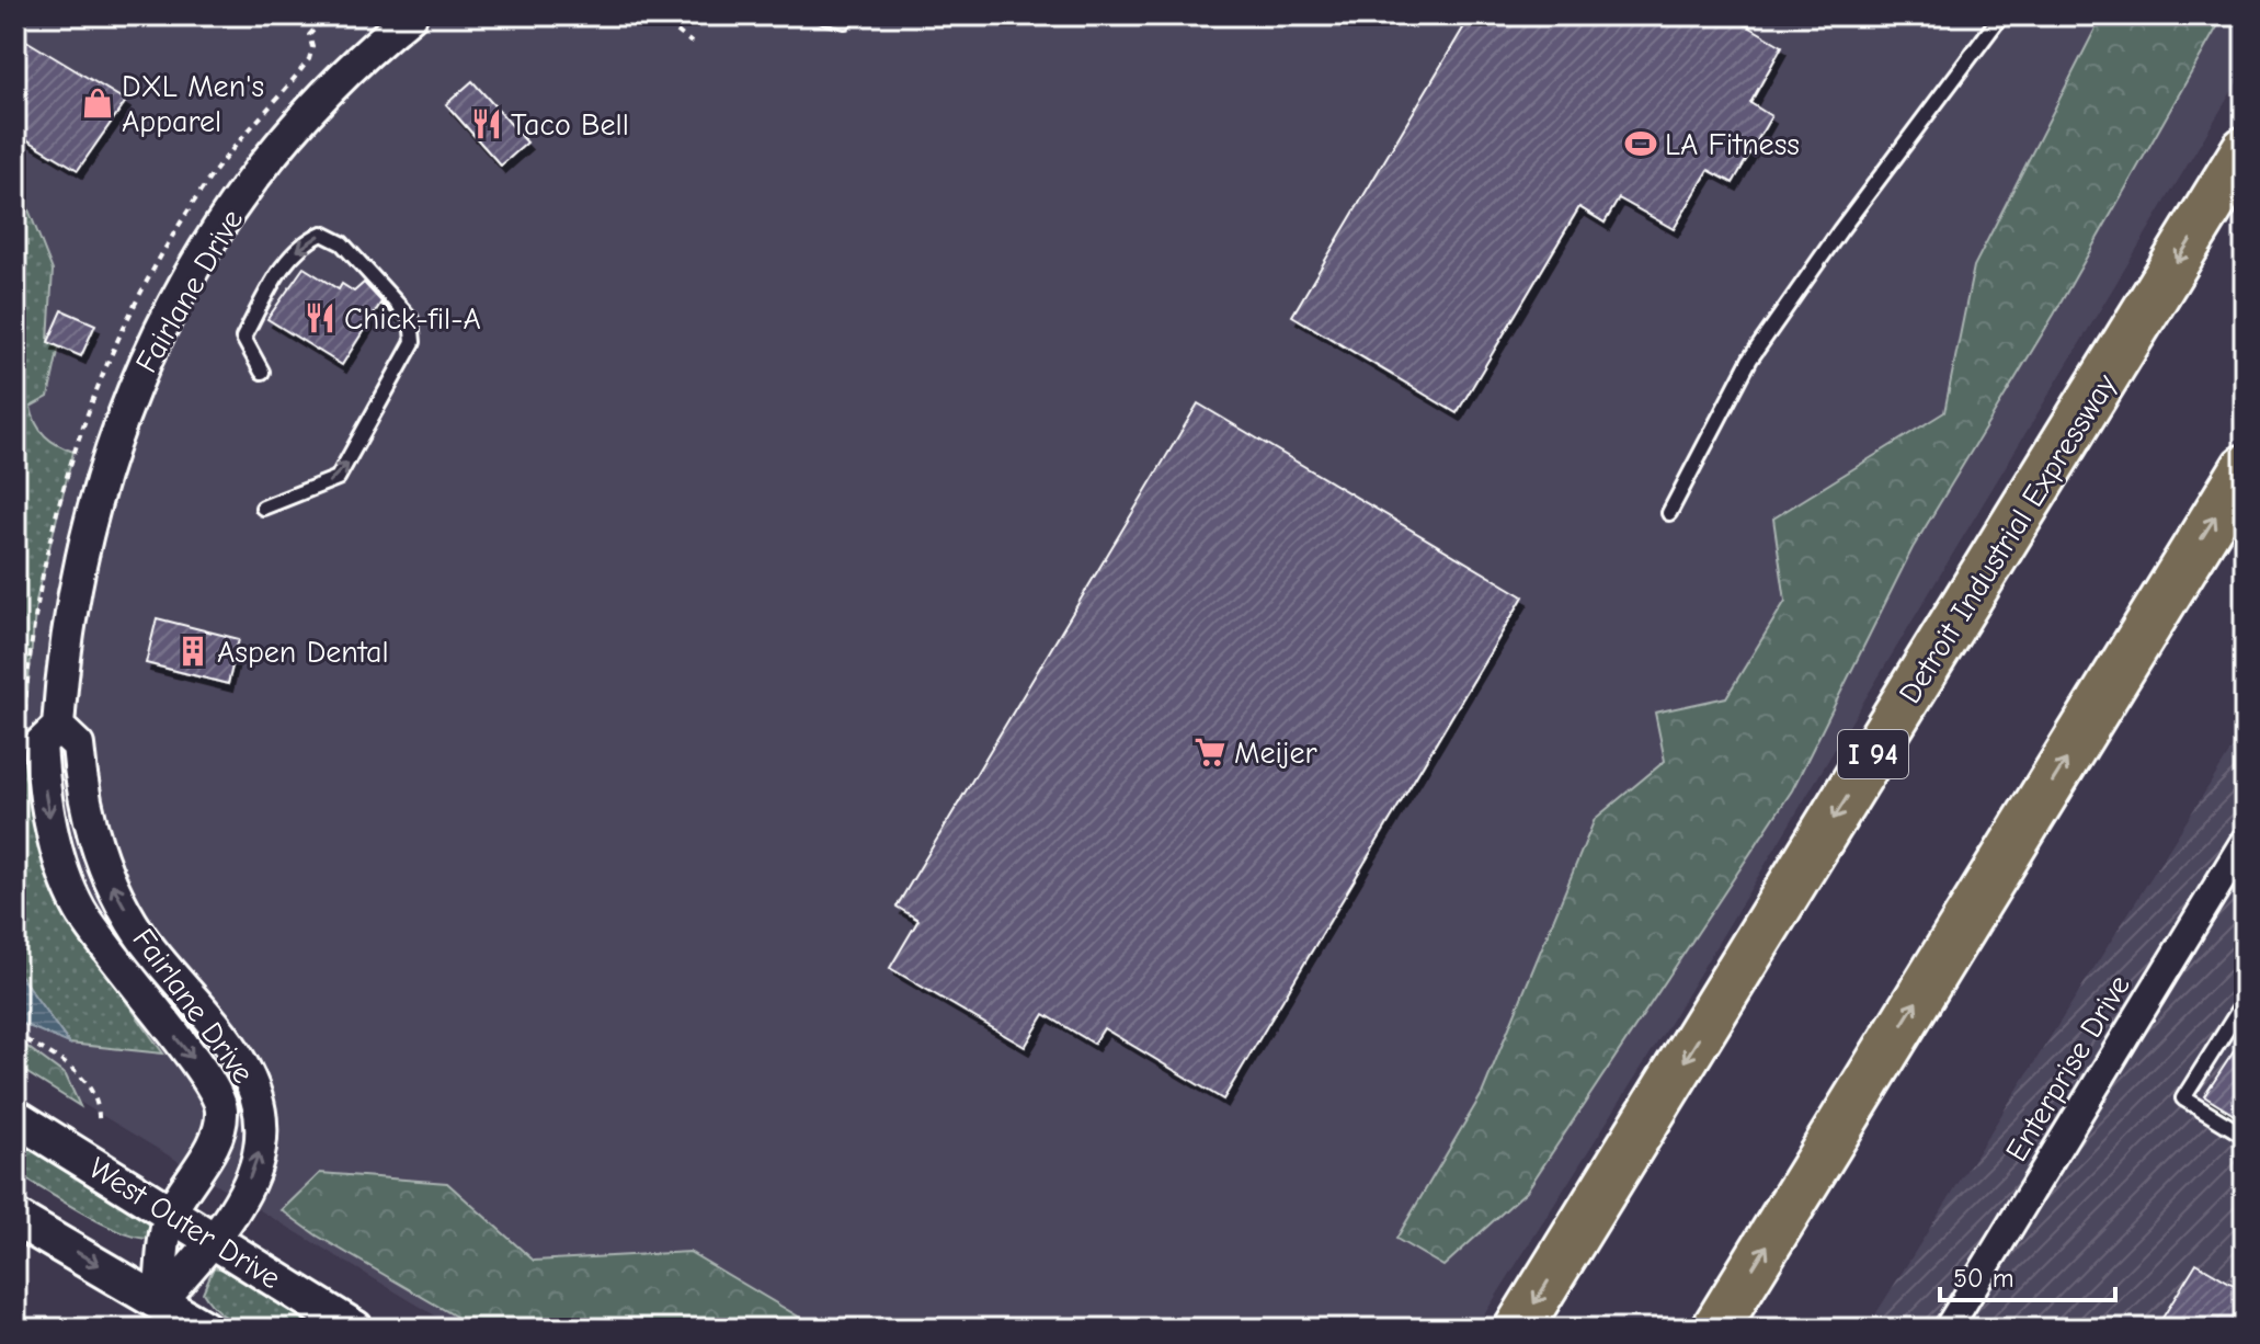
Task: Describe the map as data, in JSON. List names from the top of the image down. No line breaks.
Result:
{"streets":{"highway":["Detroit Industrial Expressway","I 94"],"main road":["West Outer Drive"],"street":["Fairlane Drive","Enterprise Drive"]},"crossings":[["Fairlane Drive","West Outer Drive"]],"places":{"shop":["DXL Men's Apparel"],"restaurant":["Taco Bell","Chick-fil-A"],"sports":["LA Fitness"],"building":["Aspen Dental"],"supermarket":["Meijer"]},"scale_bar":"50 m"}
